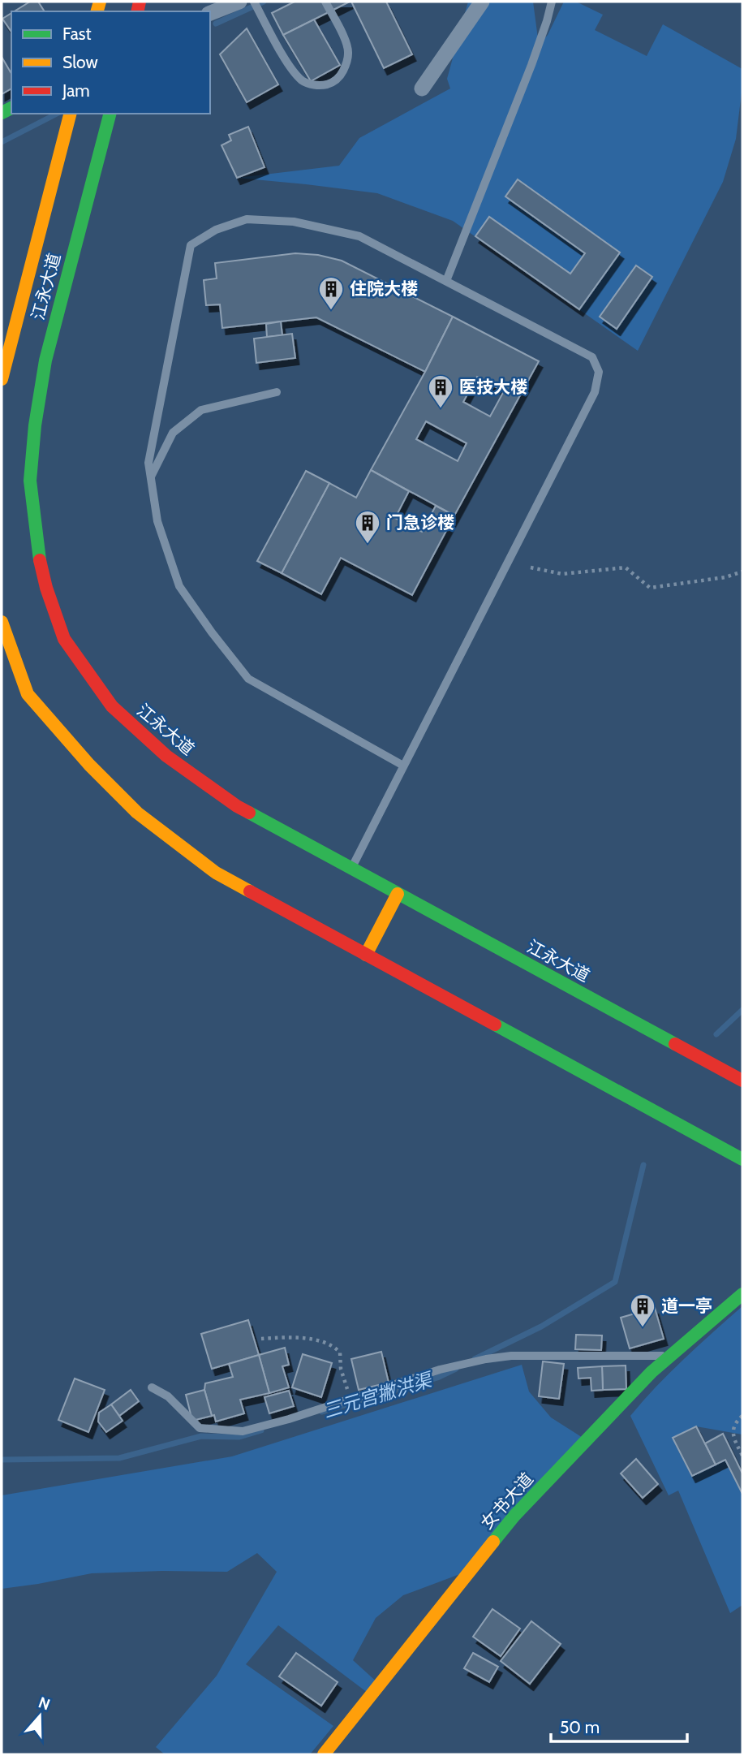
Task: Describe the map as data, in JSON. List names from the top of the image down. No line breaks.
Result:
{"streets":{"main road":["江永大道","女书大道"]},"water":["三元宫撇洪渠"],"places":{"building":["住院大楼","医技大楼","门急诊楼","道一亭"]},"legend":["Fast","Slow","Jam"],"scale_bar":"50 m","north":"top"}
